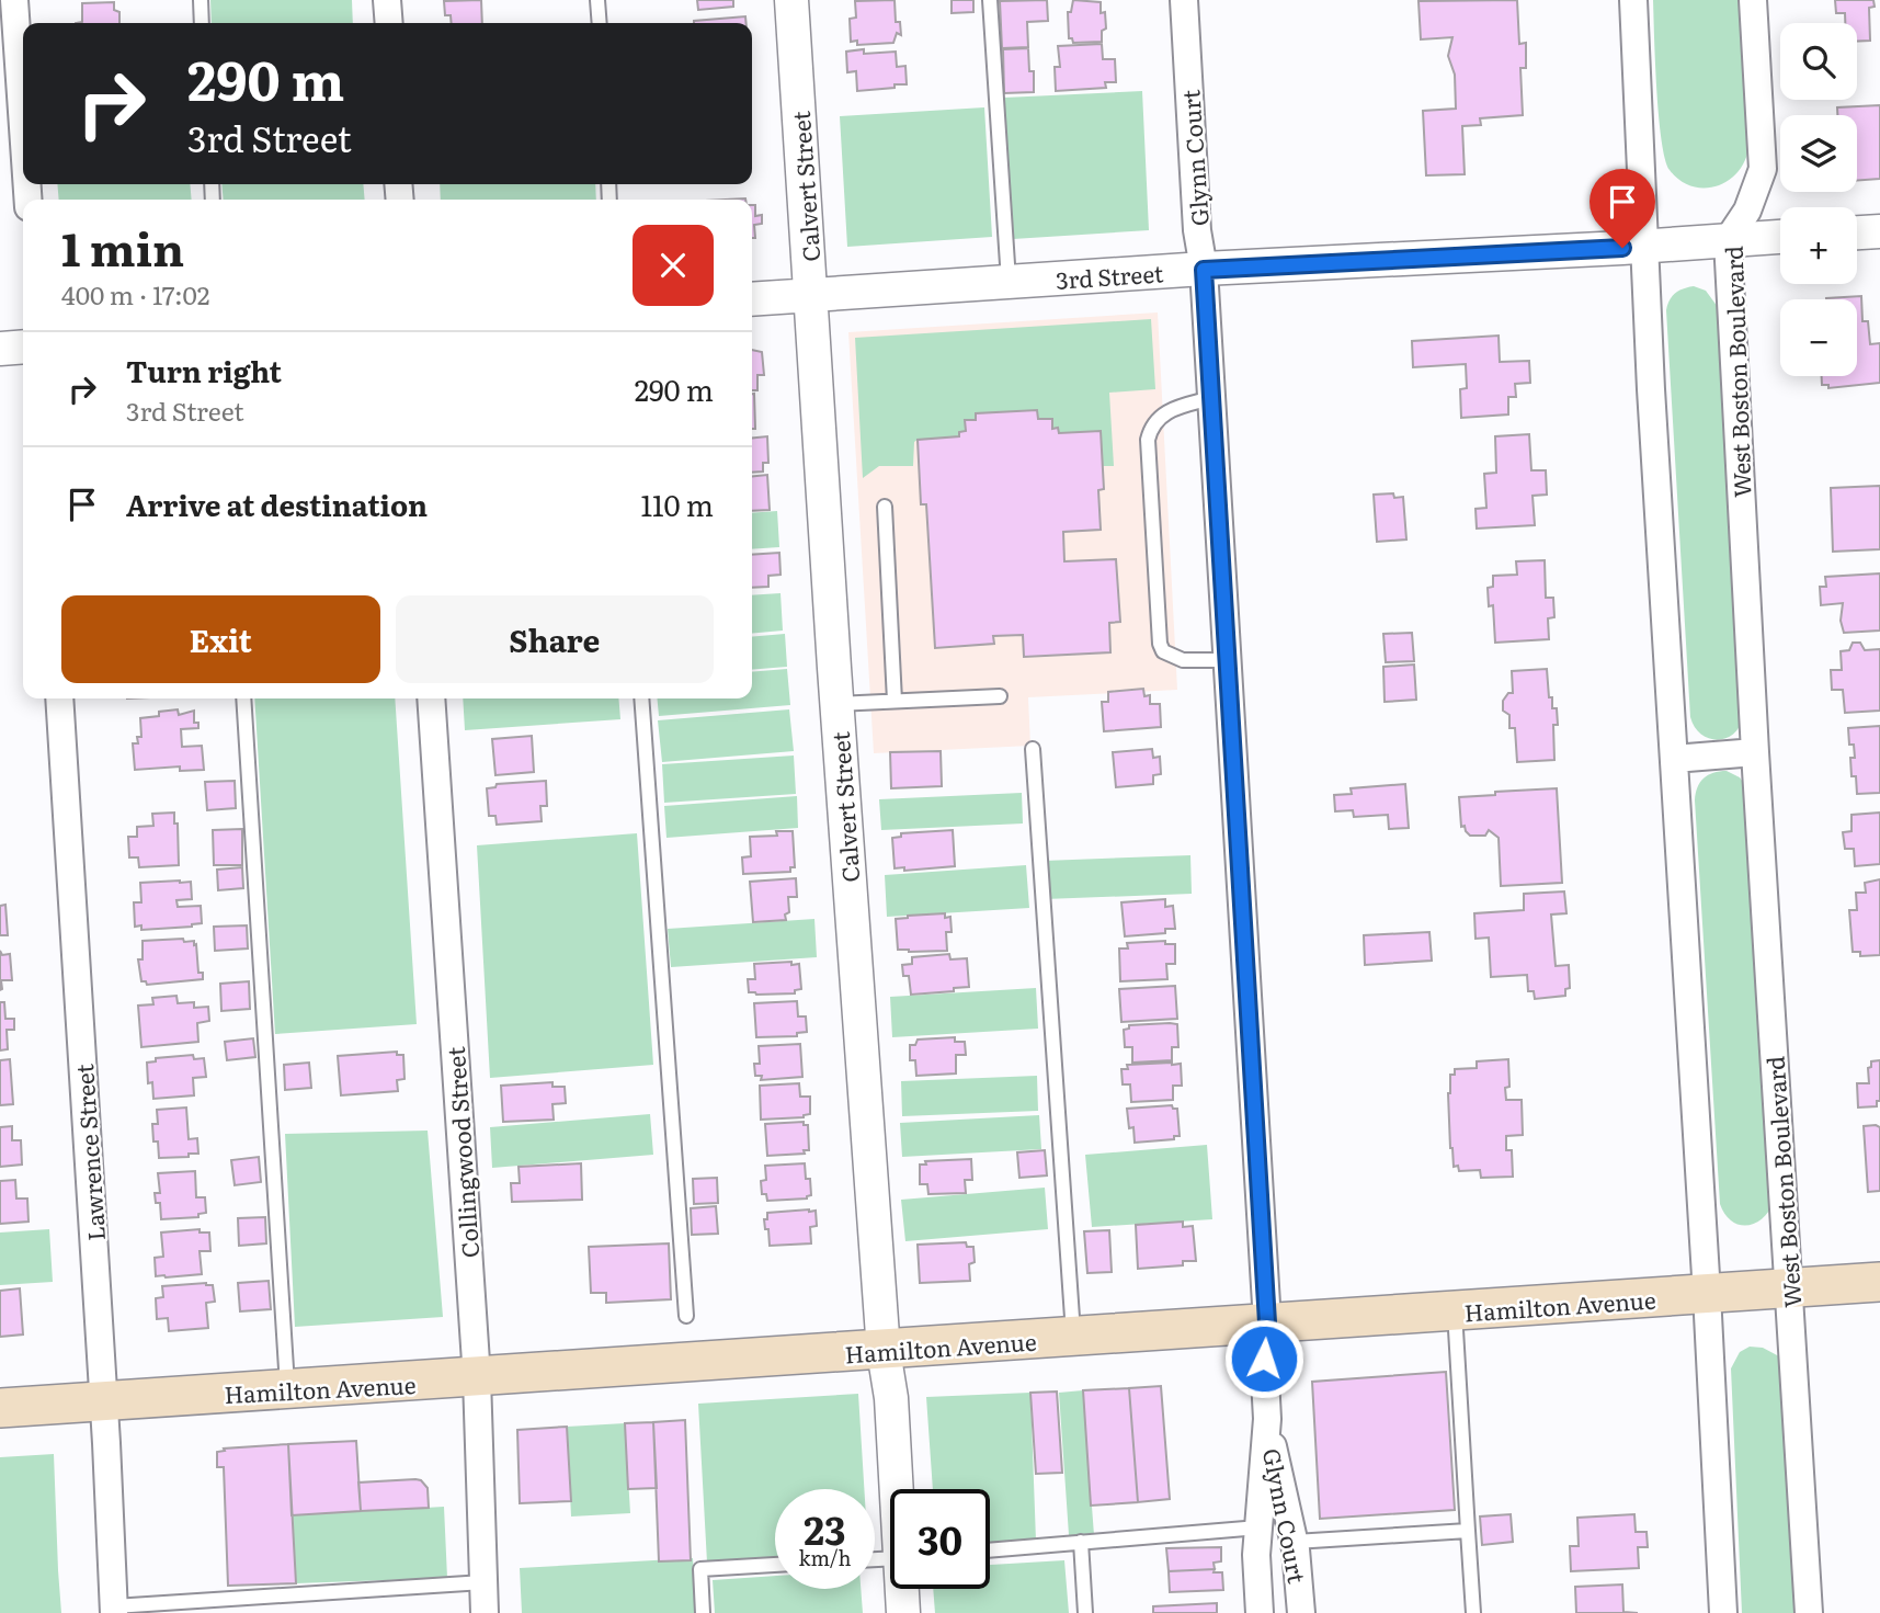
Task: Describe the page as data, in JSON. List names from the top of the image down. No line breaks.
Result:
{"streets":{"main road":["Hamilton Avenue"],"street":["Glynn Court","Calvert Street","3rd Street","West Boston Boulevard","Lawrence Street","Collingwood Street"]},"crossings":[["Glynn Court","3rd Street"],["Glynn Court","Hamilton Avenue"],["Calvert Street","3rd Street"],["Calvert Street","Hamilton Avenue"],["3rd Street","West Boston Boulevard"],["West Boston Boulevard","Hamilton Avenue"],["Lawrence Street","Hamilton Avenue"],["Collingwood Street","Hamilton Avenue"]],"page":{"map_buttons":["+","−"],"turn":["290 m","3rd Street"],"heading":["1 min","400 m · 17:02"],"list":[{"name":"Turn right","note":"3rd Street","value":"290 m"},{"name":"Arrive at destination","value":"110 m"}],"buttons":["Exit","Share"],"speed":"23 km/h","limit":"30"}}
